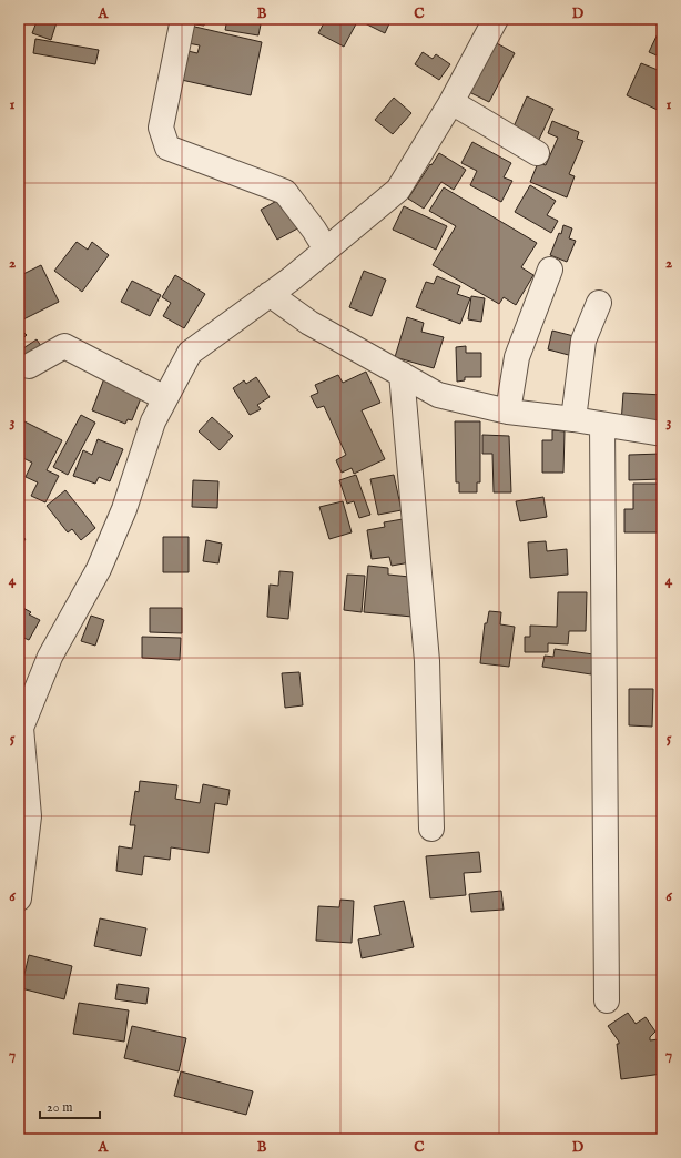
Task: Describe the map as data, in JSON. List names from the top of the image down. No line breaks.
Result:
{"scale_bar":"20 m","grid":{"columns":["A","B","C","D"],"rows":["1","2","3","4","5","6","7"]}}
